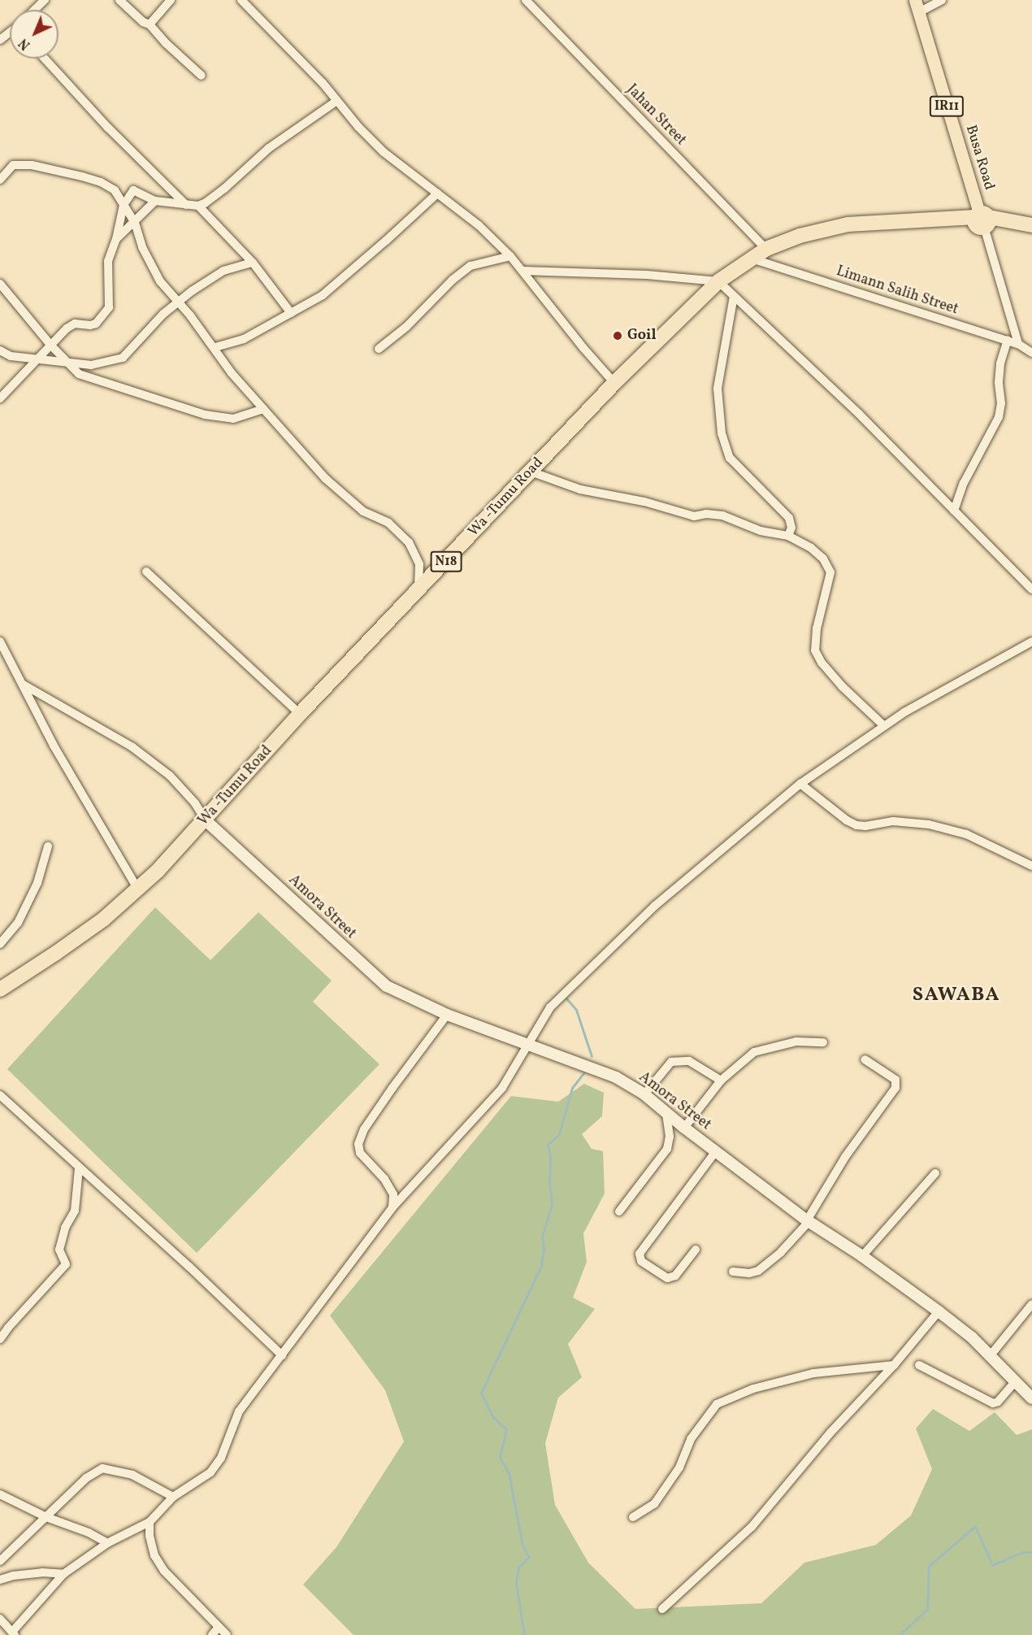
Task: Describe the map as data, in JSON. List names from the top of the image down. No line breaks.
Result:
{"streets":{"highway":["Wa -Tumu Road","N18"],"main road":["IR11","Busa Road"],"street":["Jahan Street","Limann Salih Street","Amora Street"]},"crossings":[["Jahan Street","Wa -Tumu Road"],["Busa Road","Wa -Tumu Road"],["Limann Salih Street","Wa -Tumu Road"],["Wa -Tumu Road","Amora Street"]],"districts":["SAWABA"],"places":["Goil"],"north":"bottom left"}
